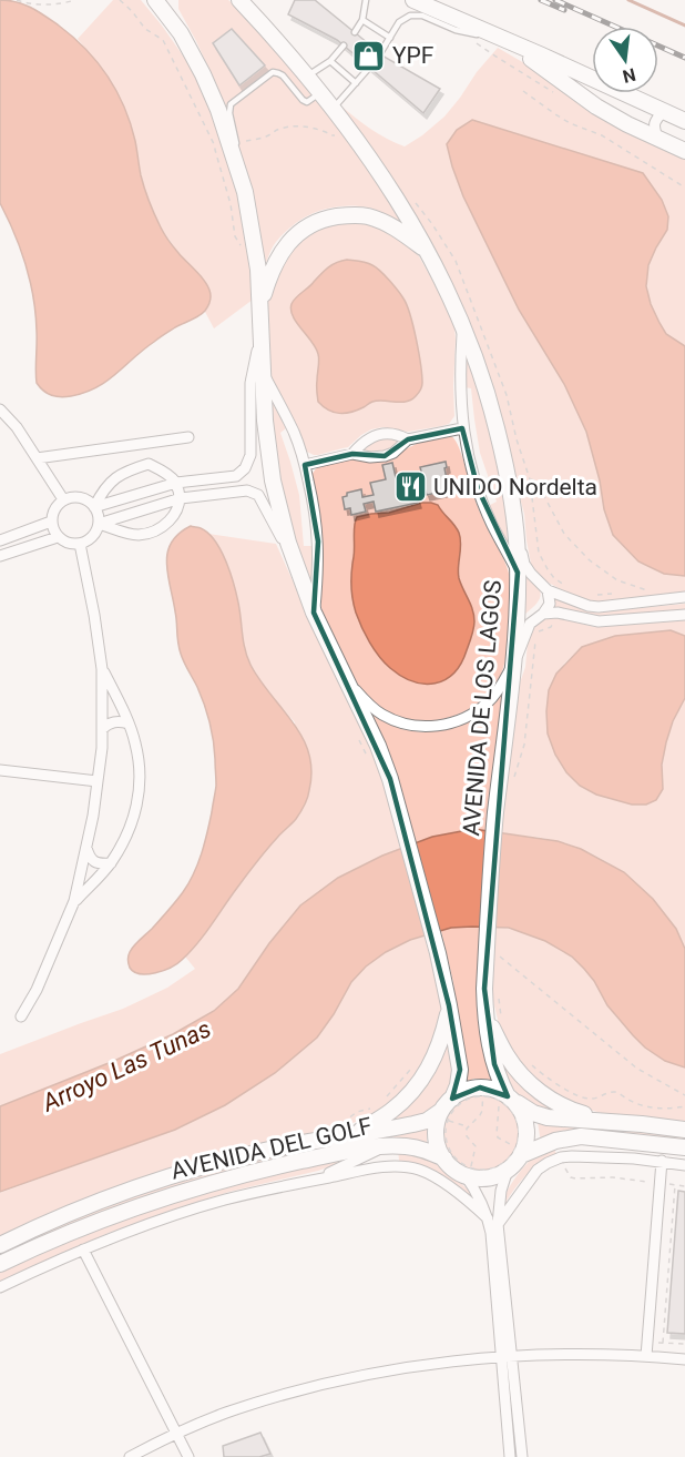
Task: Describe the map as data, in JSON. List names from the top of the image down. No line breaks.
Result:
{"streets":{"street":["AVENIDA DE LOS LAGOS","AVENIDA DEL GOLF"]},"water":["Arroyo Las Tunas"],"places":{"shop":["YPF"],"restaurant":["UNIDO Nordelta"]},"north":"bottom"}
